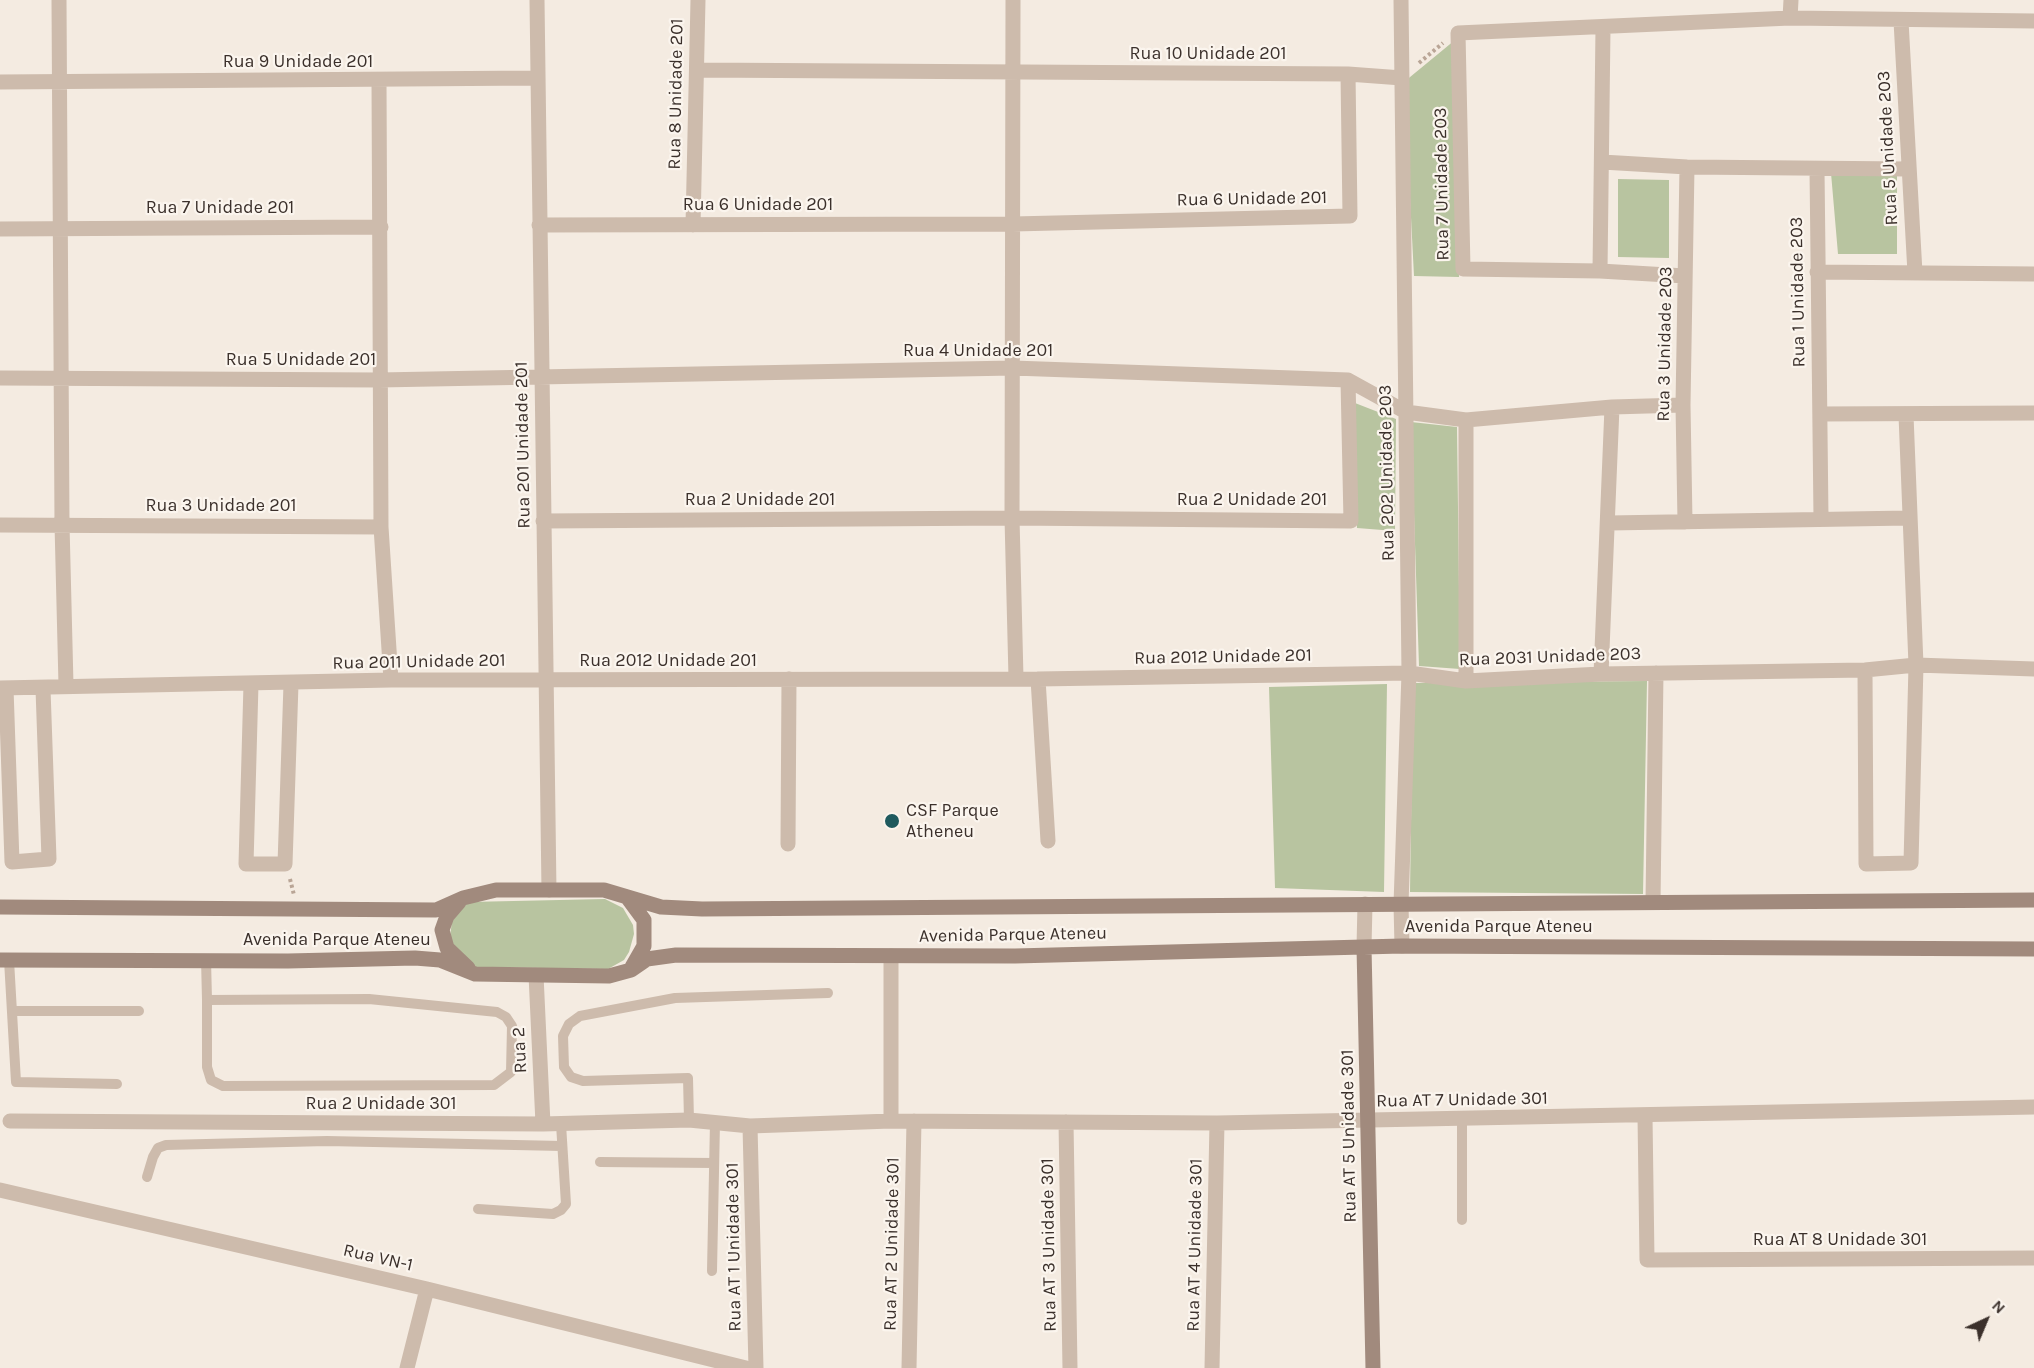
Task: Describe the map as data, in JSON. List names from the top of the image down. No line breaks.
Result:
{"streets":{"street":["Rua 10 Unidade 201","Rua 9 Unidade 201","Rua 8 Unidade 201","Rua 5 Unidade 203","Rua 7 Unidade 203","Rua 6 Unidade 201","Rua 7 Unidade 201","Rua 1 Unidade 203","Rua 3 Unidade 203","Rua 4 Unidade 201","Rua 5 Unidade 201","Rua 201 Unidade 201","Rua 202 Unidade 203","Rua 2 Unidade 201","Rua 3 Unidade 201","Rua 2012 Unidade 201","Rua 2031 Unidade 203","Rua 2011 Unidade 201","Avenida Parque Ateneu","Rua 2","Rua AT 7 Unidade 301","Rua 2 Unidade 301","Rua AT 5 Unidade 301","Rua AT 8 Unidade 301","Rua AT 2 Unidade 301","Rua AT 3 Unidade 301","Rua AT 4 Unidade 301","Rua AT 1 Unidade 301","Rua VN-1"]},"crossings":[["Rua 10 Unidade 201","Rua 8 Unidade 201"],["Rua 10 Unidade 201","Rua 6 Unidade 201"],["Rua 10 Unidade 201","Rua 202 Unidade 203"],["Rua 9 Unidade 201","Rua 201 Unidade 201"],["Rua 8 Unidade 201","Rua 6 Unidade 201"],["Rua 7 Unidade 203","Rua 3 Unidade 203"],["Rua 6 Unidade 201","Rua 201 Unidade 201"],["Rua 4 Unidade 201","Rua 5 Unidade 201"],["Rua 4 Unidade 201","Rua 201 Unidade 201"],["Rua 4 Unidade 201","Rua 202 Unidade 203"],["Rua 4 Unidade 201","Rua 2 Unidade 201"],["Rua 5 Unidade 201","Rua 201 Unidade 201"],["Rua 201 Unidade 201","Rua 2 Unidade 201"],["Rua 201 Unidade 201","Rua 2012 Unidade 201"],["Rua 201 Unidade 201","Rua 2011 Unidade 201"],["Rua 201 Unidade 201","Avenida Parque Ateneu"],["Rua 202 Unidade 203","Rua 2012 Unidade 201"],["Rua 202 Unidade 203","Rua 2031 Unidade 203"],["Rua 202 Unidade 203","Avenida Parque Ateneu"],["Rua 2012 Unidade 201","Rua 2031 Unidade 203"],["Rua 2012 Unidade 201","Rua 2011 Unidade 201"],["Rua 2031 Unidade 203","Avenida Parque Ateneu"],["Avenida Parque Ateneu","Rua 2"],["Avenida Parque Ateneu","Rua AT 5 Unidade 301"],["Rua 2","Rua 2 Unidade 301"],["Rua AT 7 Unidade 301","Rua 2 Unidade 301"],["Rua AT 7 Unidade 301","Rua AT 5 Unidade 301"],["Rua AT 7 Unidade 301","Rua AT 8 Unidade 301"],["Rua AT 7 Unidade 301","Rua AT 2 Unidade 301"],["Rua AT 7 Unidade 301","Rua AT 3 Unidade 301"],["Rua AT 7 Unidade 301","Rua AT 4 Unidade 301"],["Rua AT 7 Unidade 301","Rua AT 1 Unidade 301"],["Rua 2 Unidade 301","Rua AT 1 Unidade 301"]],"places":["CSF Parque Atheneu"],"north":"top right"}
